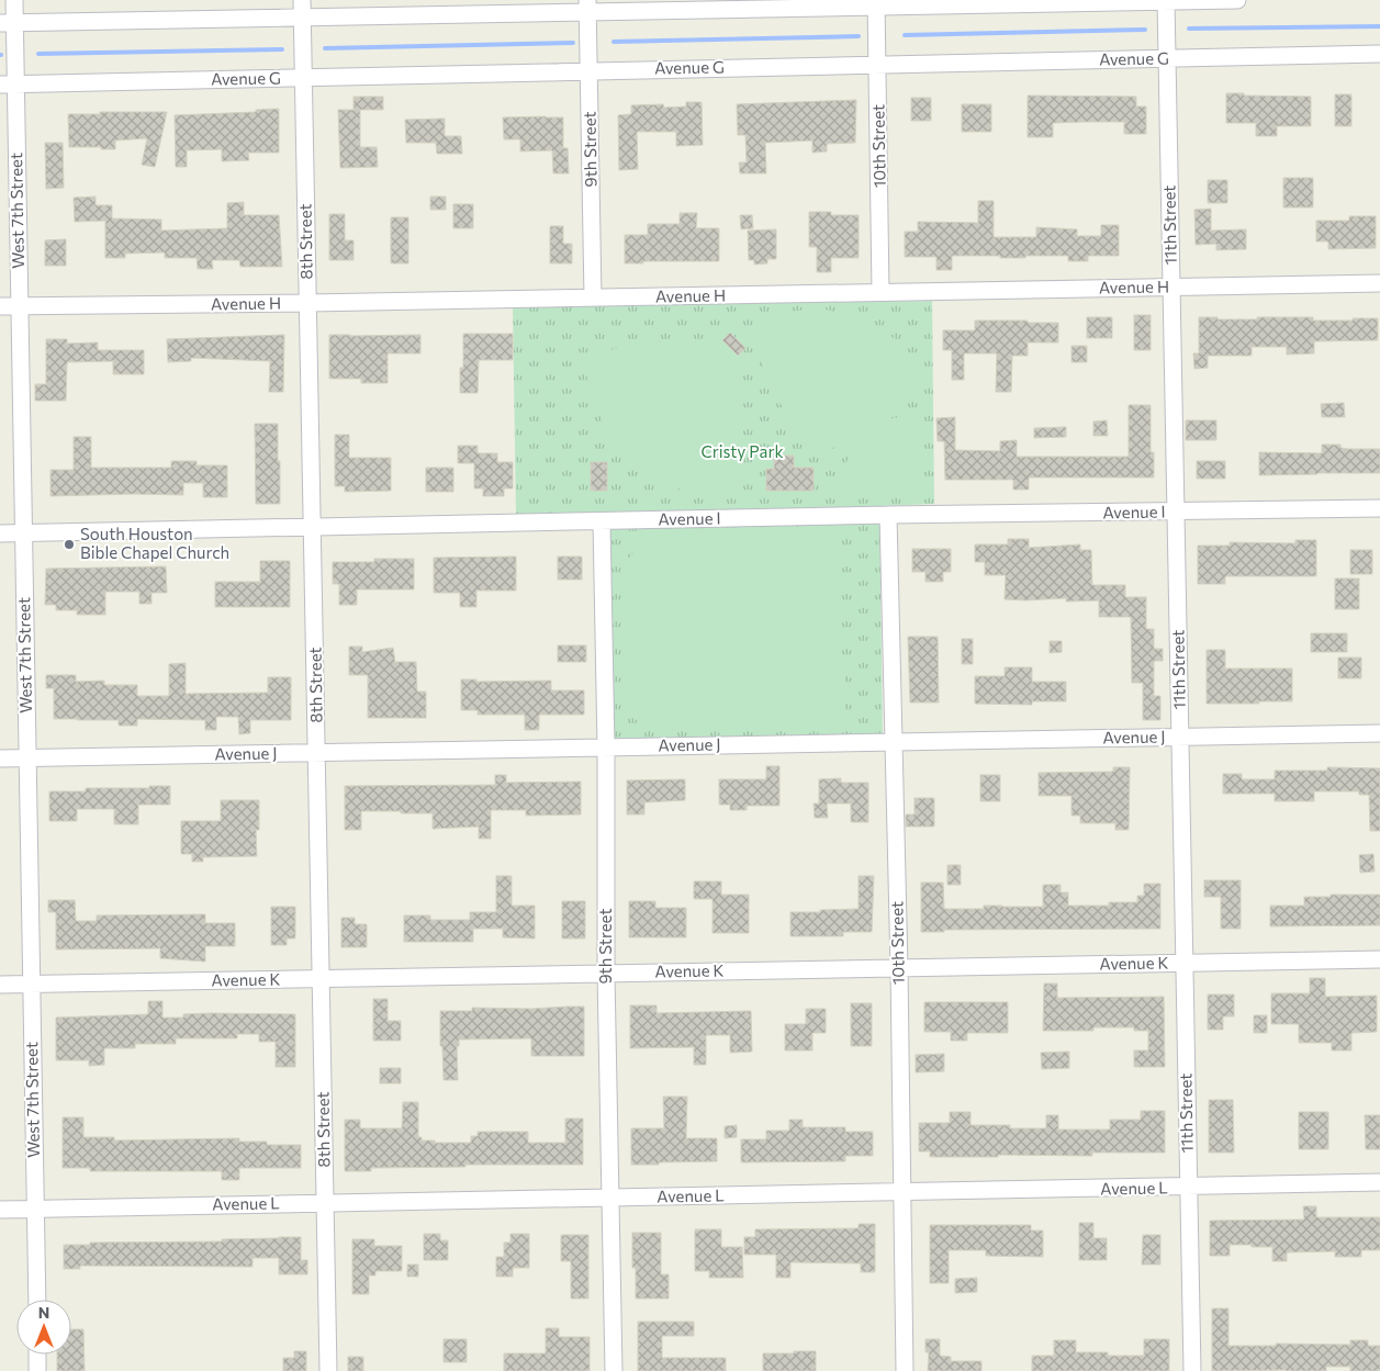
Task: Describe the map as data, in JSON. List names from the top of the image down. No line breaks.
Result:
{"streets":{"street":["Avenue G","10th Street","9th Street","West 7th Street","11th Street","8th Street","Avenue H","Avenue I","Avenue J","Avenue K","Avenue L"]},"crossings":[["Avenue G","10th Street"],["Avenue G","9th Street"],["Avenue G","West 7th Street"],["Avenue G","11th Street"],["Avenue G","8th Street"],["10th Street","Avenue H"],["10th Street","Avenue I"],["10th Street","Avenue J"],["10th Street","Avenue K"],["10th Street","Avenue L"],["9th Street","Avenue H"],["9th Street","Avenue I"],["9th Street","Avenue J"],["9th Street","Avenue K"],["9th Street","Avenue L"],["West 7th Street","Avenue H"],["West 7th Street","Avenue I"],["West 7th Street","Avenue J"],["West 7th Street","Avenue K"],["West 7th Street","Avenue L"],["11th Street","Avenue H"],["11th Street","Avenue I"],["11th Street","Avenue J"],["11th Street","Avenue K"],["11th Street","Avenue L"],["8th Street","Avenue H"],["8th Street","Avenue I"],["8th Street","Avenue J"],["8th Street","Avenue K"],["8th Street","Avenue L"]],"parks":["Cristy Park"],"places":["South Houston Bible Chapel Church"],"north":"top"}
